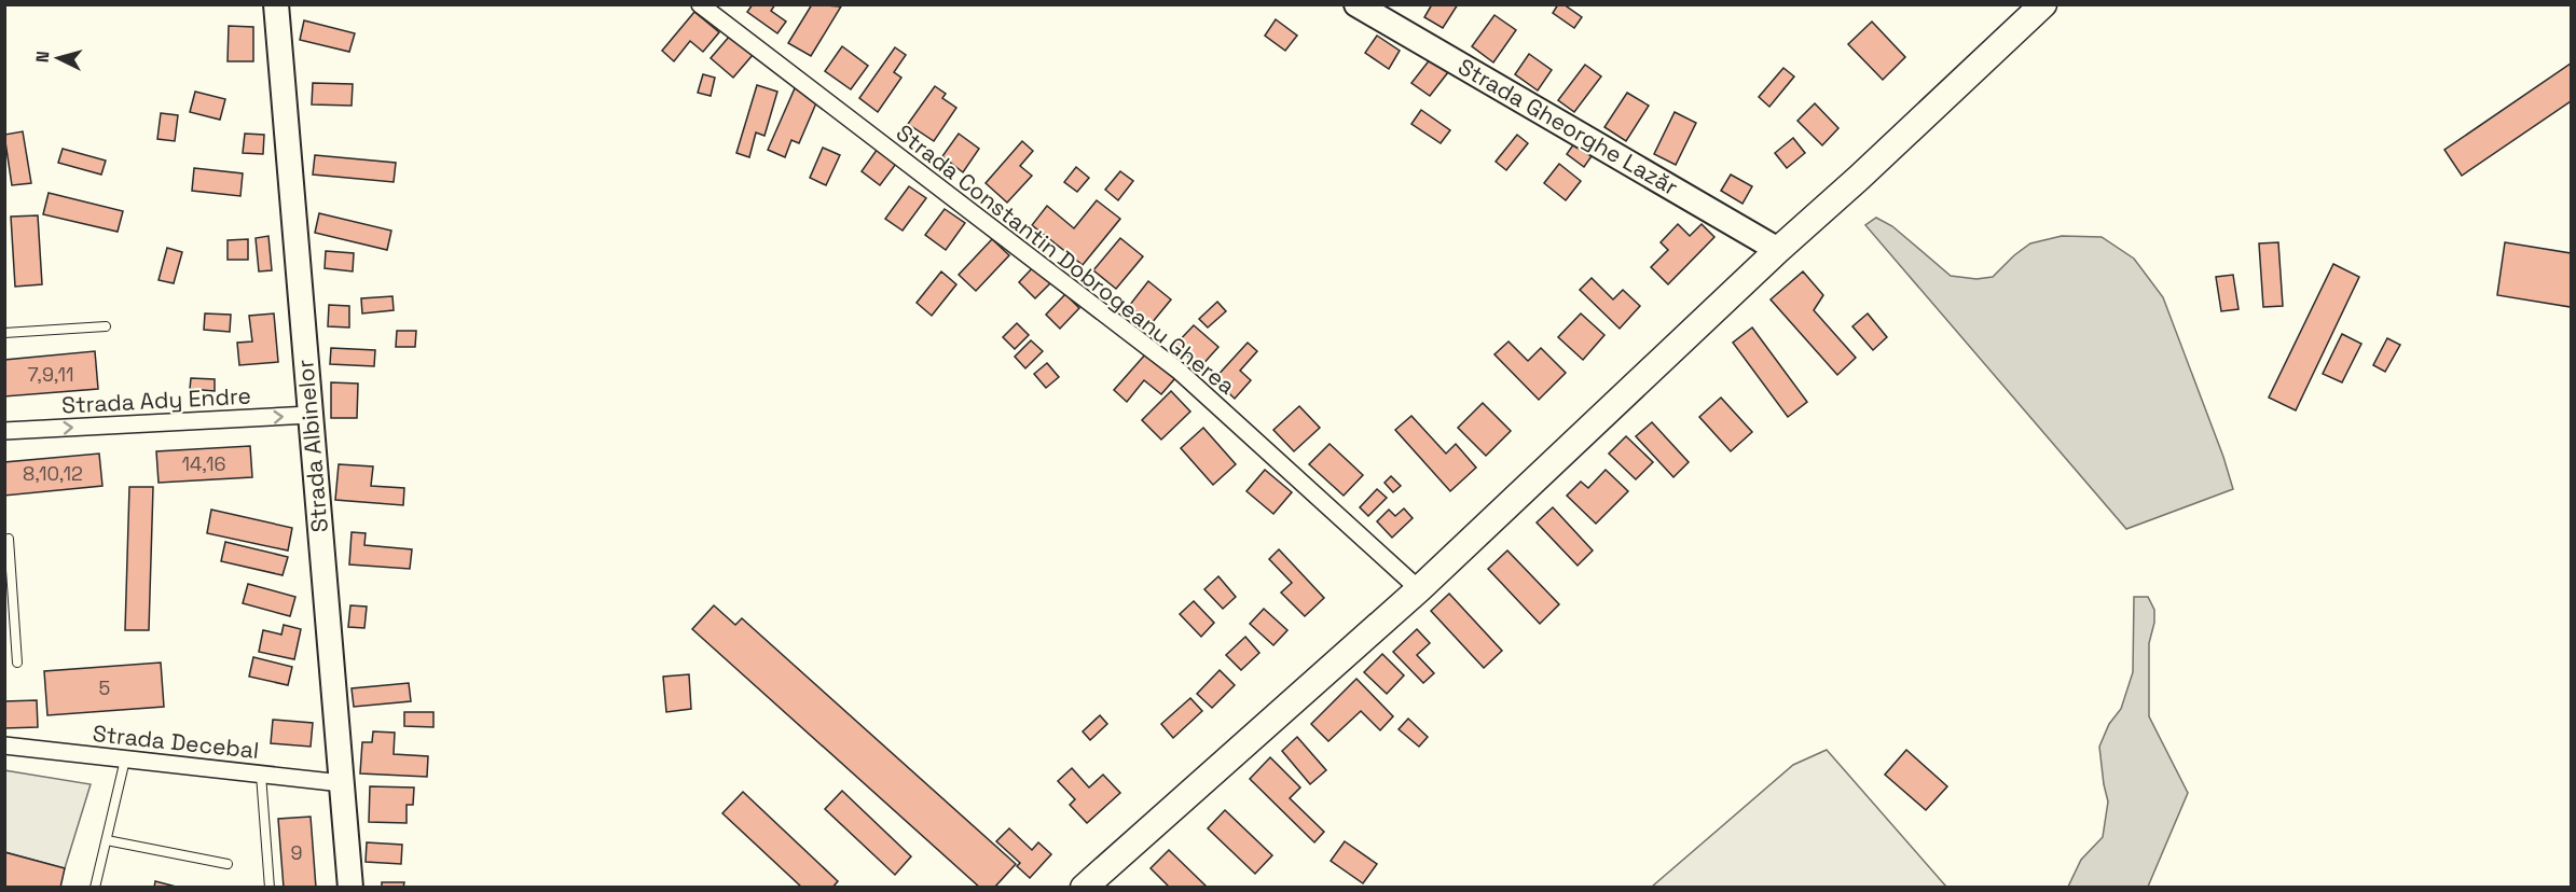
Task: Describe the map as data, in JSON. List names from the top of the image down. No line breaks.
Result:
{"streets":{"street":["Strada Gheorghe Lazăr","Strada Constantin Dobrogeanu Gherea","Strada Ady Endre","Strada Albinelor","Strada Decebal"]},"crossings":[["Strada Ady Endre","Strada Albinelor"],["Strada Albinelor","Strada Decebal"]],"one_way":["Strada Ady Endre"],"house_numbers":["7,9,11","14,16","8,10,12","5","9"],"north":"left"}
